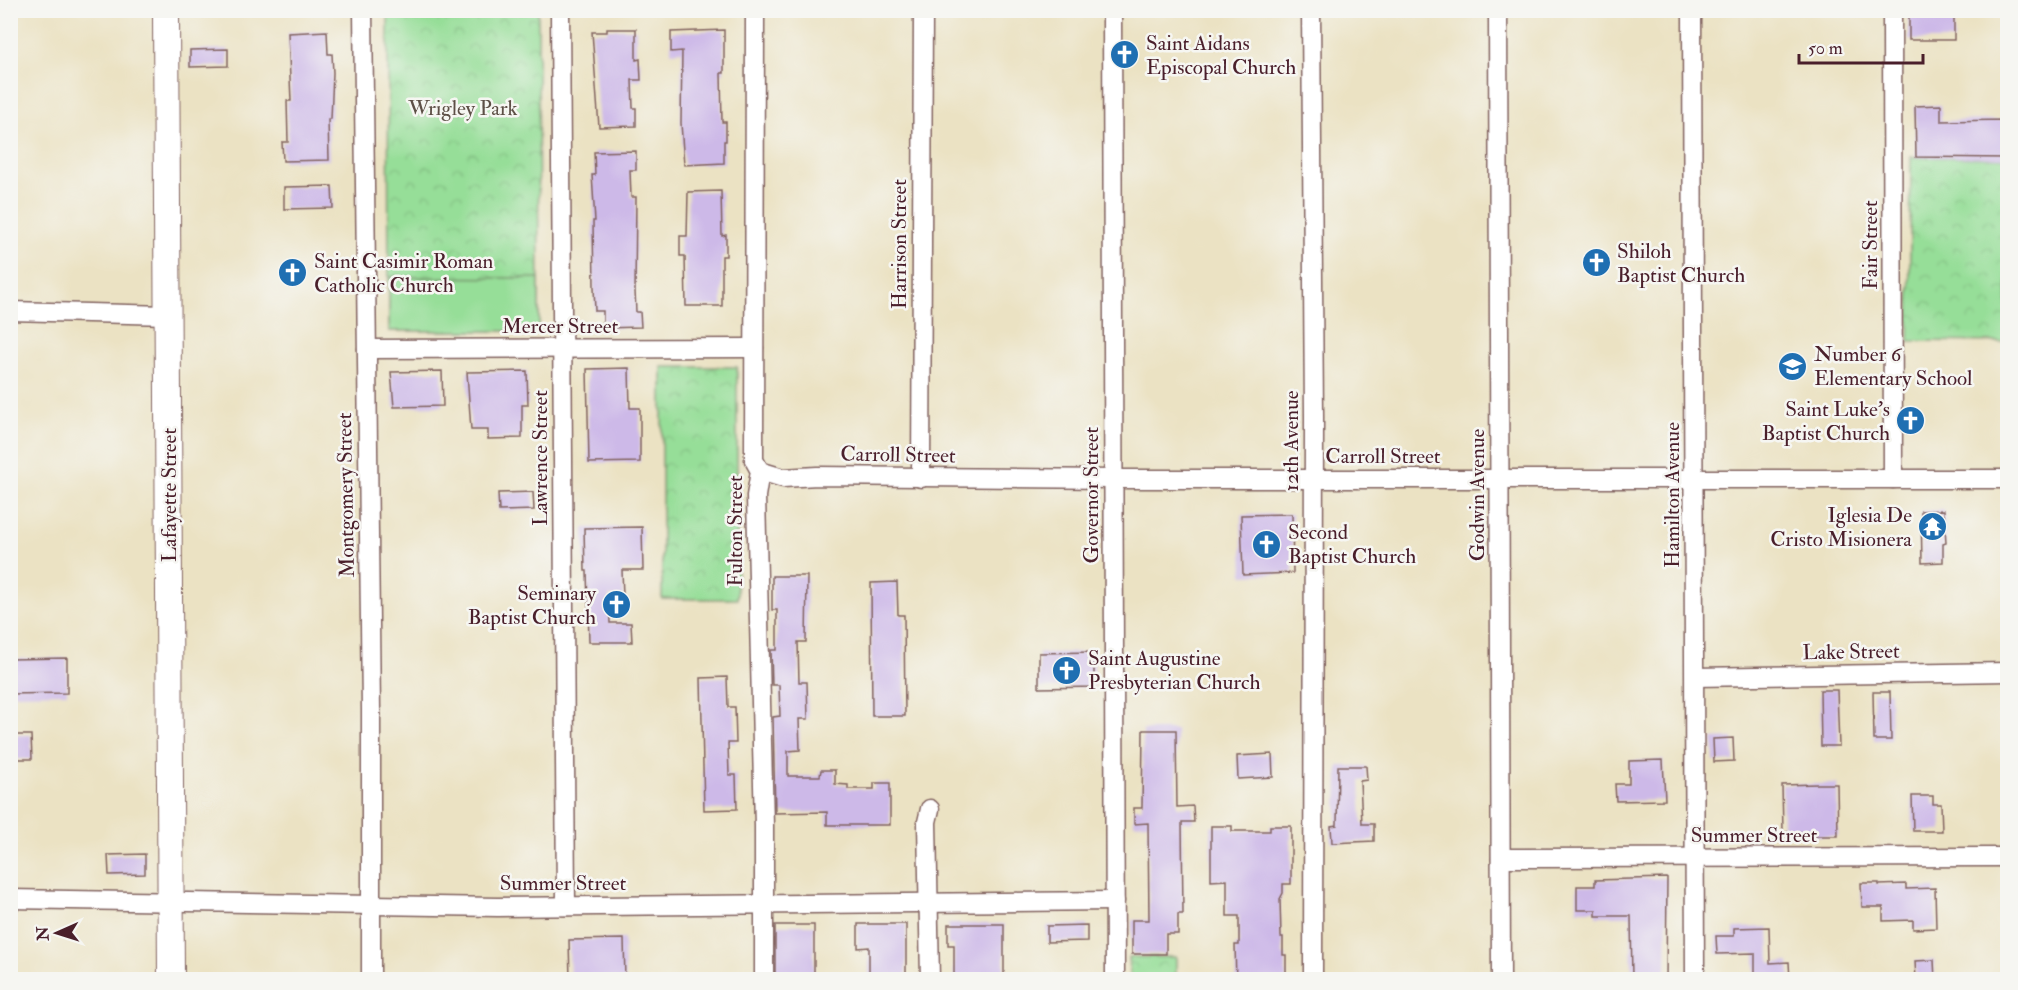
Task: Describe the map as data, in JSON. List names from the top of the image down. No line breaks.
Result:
{"streets":{"main road":["Lafayette Street"],"street":["Harrison Street","Fair Street","Mercer Street","12th Avenue","Carroll Street","Lawrence Street","Montgomery Street","Governor Street","Godwin Avenue","Hamilton Avenue","Fulton Street","Lake Street","Summer Street"]},"crossings":[["Harrison Street","Carroll Street"],["Fair Street","Carroll Street"],["Mercer Street","Lawrence Street"],["Mercer Street","Montgomery Street"],["Mercer Street","Fulton Street"],["12th Avenue","Carroll Street"],["Carroll Street","Governor Street"],["Carroll Street","Godwin Avenue"],["Carroll Street","Hamilton Avenue"],["Carroll Street","Fulton Street"],["Lawrence Street","Summer Street"],["Lafayette Street","Summer Street"],["Montgomery Street","Summer Street"],["Governor Street","Summer Street"],["Godwin Avenue","Summer Street"],["Hamilton Avenue","Lake Street"],["Hamilton Avenue","Summer Street"],["Fulton Street","Summer Street"]],"parks":["Wrigley Park"],"places":{"church":["Saint Aidans Episcopal Church","Shiloh Baptist Church","Saint Casimir Roman Catholic Church","Saint Luke's Baptist Church","Second Baptist Church","Seminary Baptist Church","Saint Augustine Presbyterian Church"],"school or university":["Number 6 Elementary School"],"temple":["Iglesia De Cristo Misionera"]},"scale_bar":"50 m","north":"left"}
